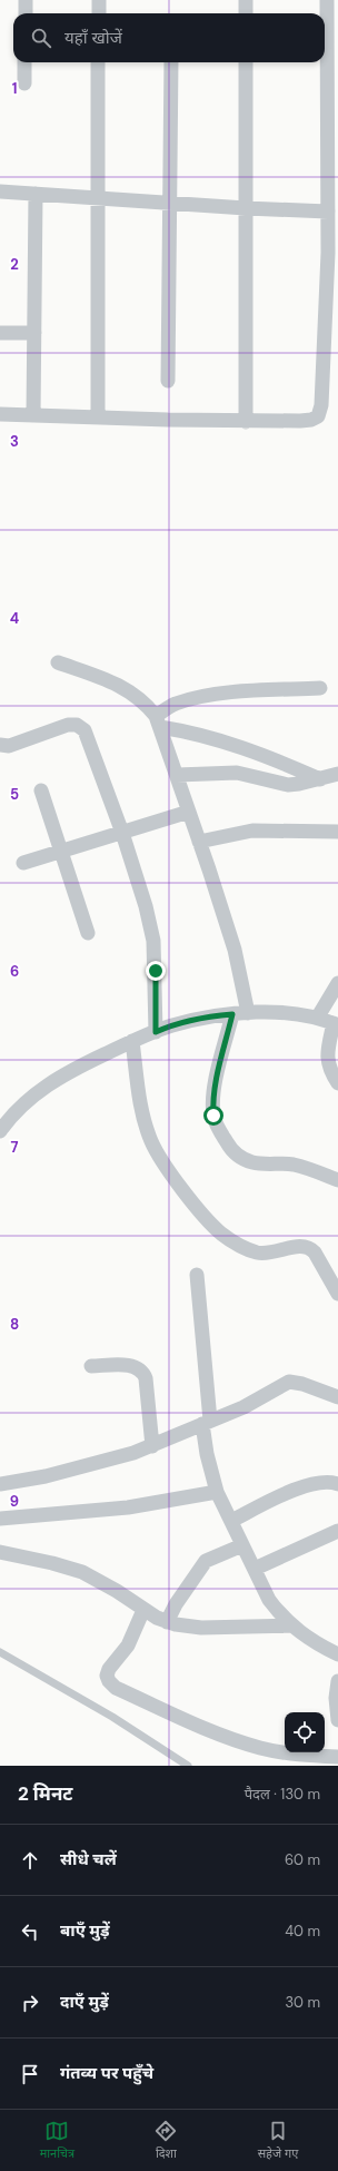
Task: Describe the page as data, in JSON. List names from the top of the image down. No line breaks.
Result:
{"page":{"search":"यहाँ खोजें","heading":["2 मिनट","पैदल · 130 m"],"list":[["सीधे चलें","60 m"],["बाएँ मुड़ें","40 m"],["दाएँ मुड़ें","30 m"],"गंतव्य पर पहुँचे"],"nav":["मानचित्र","दिशा","सहेजे गए"]},"grid":{"rows":["1","2","3","4","5","6","7","8","9"]}}
